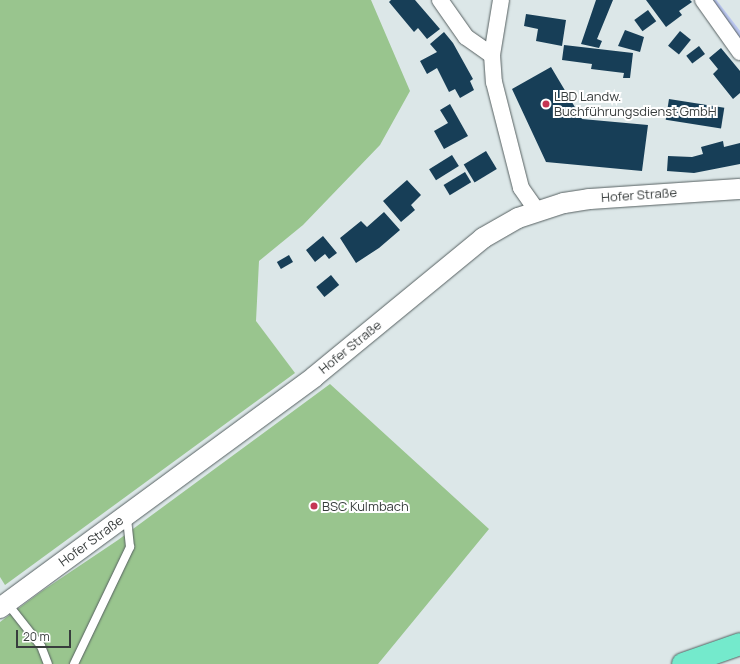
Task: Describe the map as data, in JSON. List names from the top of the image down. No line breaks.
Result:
{"streets":{"street":["Hofer Straße"]},"places":["LBD Landw. Buchführungsdienst GmbH","BSC Kulmbach"],"scale_bar":"20 m"}
